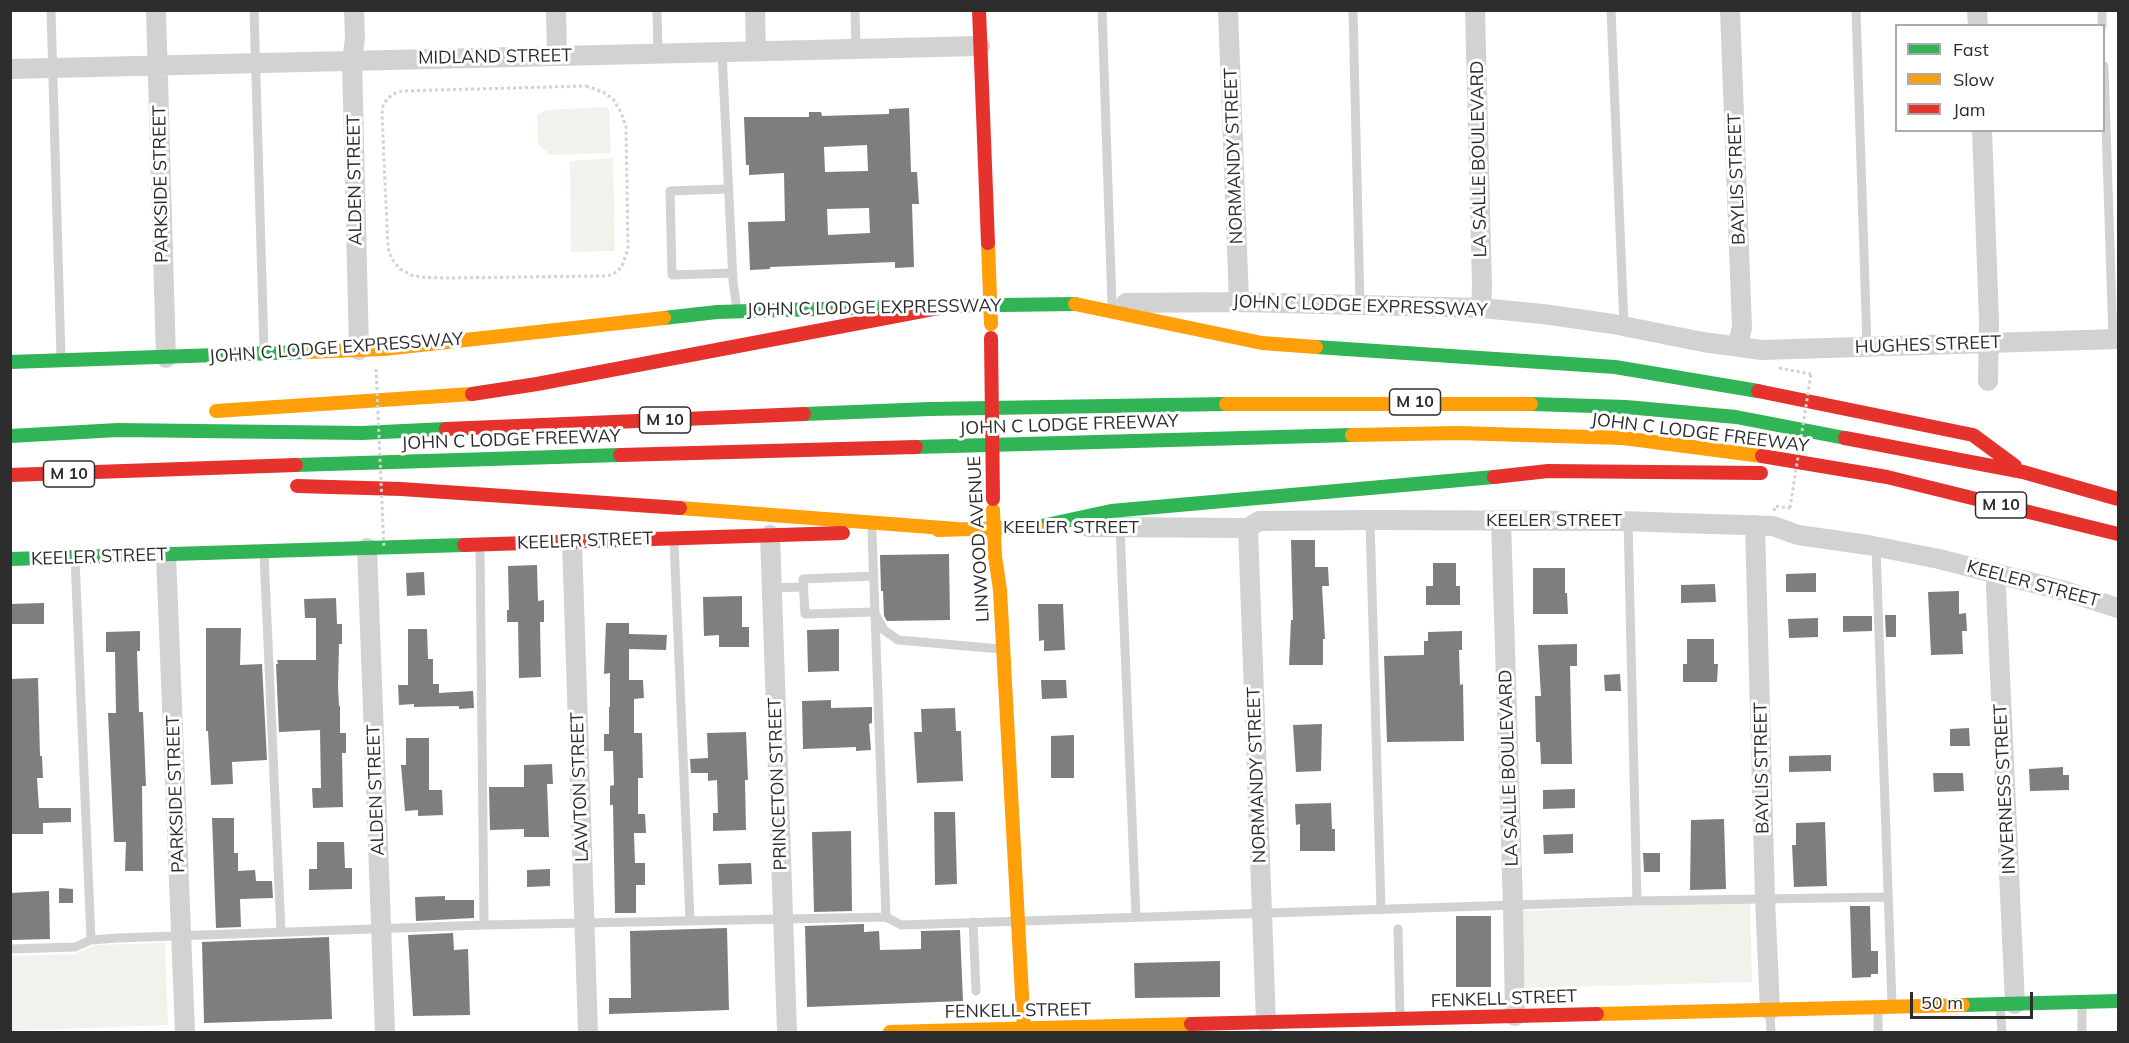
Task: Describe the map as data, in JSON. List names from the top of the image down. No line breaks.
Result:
{"streets":{"main road":["JOHN C LODGE EXPRESSWAY","M 10","JOHN C LODGE FREEWAY","KEELER STREET","LINWOOD AVENUE","FENKELL STREET"],"street":["MIDLAND STREET","NORMANDY STREET","LA SALLE BOULEVARD","BAYLIS STREET","ALDEN STREET","PARKSIDE STREET","HUGHES STREET","PRINCETON STREET","LAWTON STREET","INVERNESS STREET"]},"crossings":[["MIDLAND STREET","ALDEN STREET"],["MIDLAND STREET","PARKSIDE STREET"],["MIDLAND STREET","LINWOOD AVENUE"],["NORMANDY STREET","JOHN C LODGE EXPRESSWAY"],["NORMANDY STREET","KEELER STREET"],["NORMANDY STREET","FENKELL STREET"],["LA SALLE BOULEVARD","JOHN C LODGE EXPRESSWAY"],["LA SALLE BOULEVARD","KEELER STREET"],["LA SALLE BOULEVARD","FENKELL STREET"],["BAYLIS STREET","JOHN C LODGE EXPRESSWAY"],["BAYLIS STREET","HUGHES STREET"],["BAYLIS STREET","KEELER STREET"],["BAYLIS STREET","FENKELL STREET"],["ALDEN STREET","JOHN C LODGE EXPRESSWAY"],["ALDEN STREET","KEELER STREET"],["PARKSIDE STREET","JOHN C LODGE EXPRESSWAY"],["PARKSIDE STREET","KEELER STREET"],["JOHN C LODGE EXPRESSWAY","HUGHES STREET"],["JOHN C LODGE EXPRESSWAY","LINWOOD AVENUE"],["KEELER STREET","LINWOOD AVENUE"],["KEELER STREET","PRINCETON STREET"],["KEELER STREET","LAWTON STREET"],["KEELER STREET","INVERNESS STREET"],["LINWOOD AVENUE","FENKELL STREET"],["INVERNESS STREET","FENKELL STREET"]],"legend":["Fast","Slow","Jam"],"scale_bar":"50 m"}
